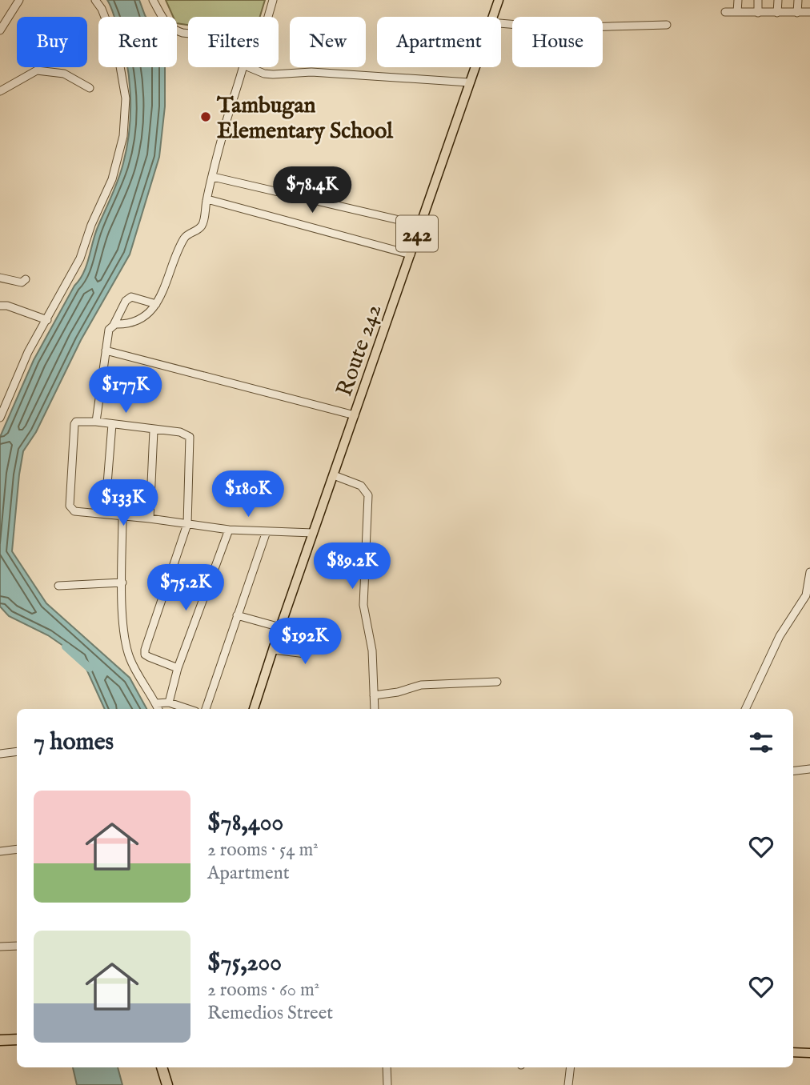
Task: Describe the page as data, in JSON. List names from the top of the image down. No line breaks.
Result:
{"streets":{"main road":["242","Route 242"]},"places":["Tambugan Elementary School"],"page":{"chip":["Buy","Rent","Filters","New","Apartment","House"],"price":["$78.4K","$177K","$180K","$133K","$89.2K","$75.2K","$192K"],"heading":"7 homes","list":[{"name":"$78,400","note":"2 rooms · 54 m² · Apartment"},{"name":"$75,200","note":"2 rooms · 60 m² · Remedios Street"}]}}
